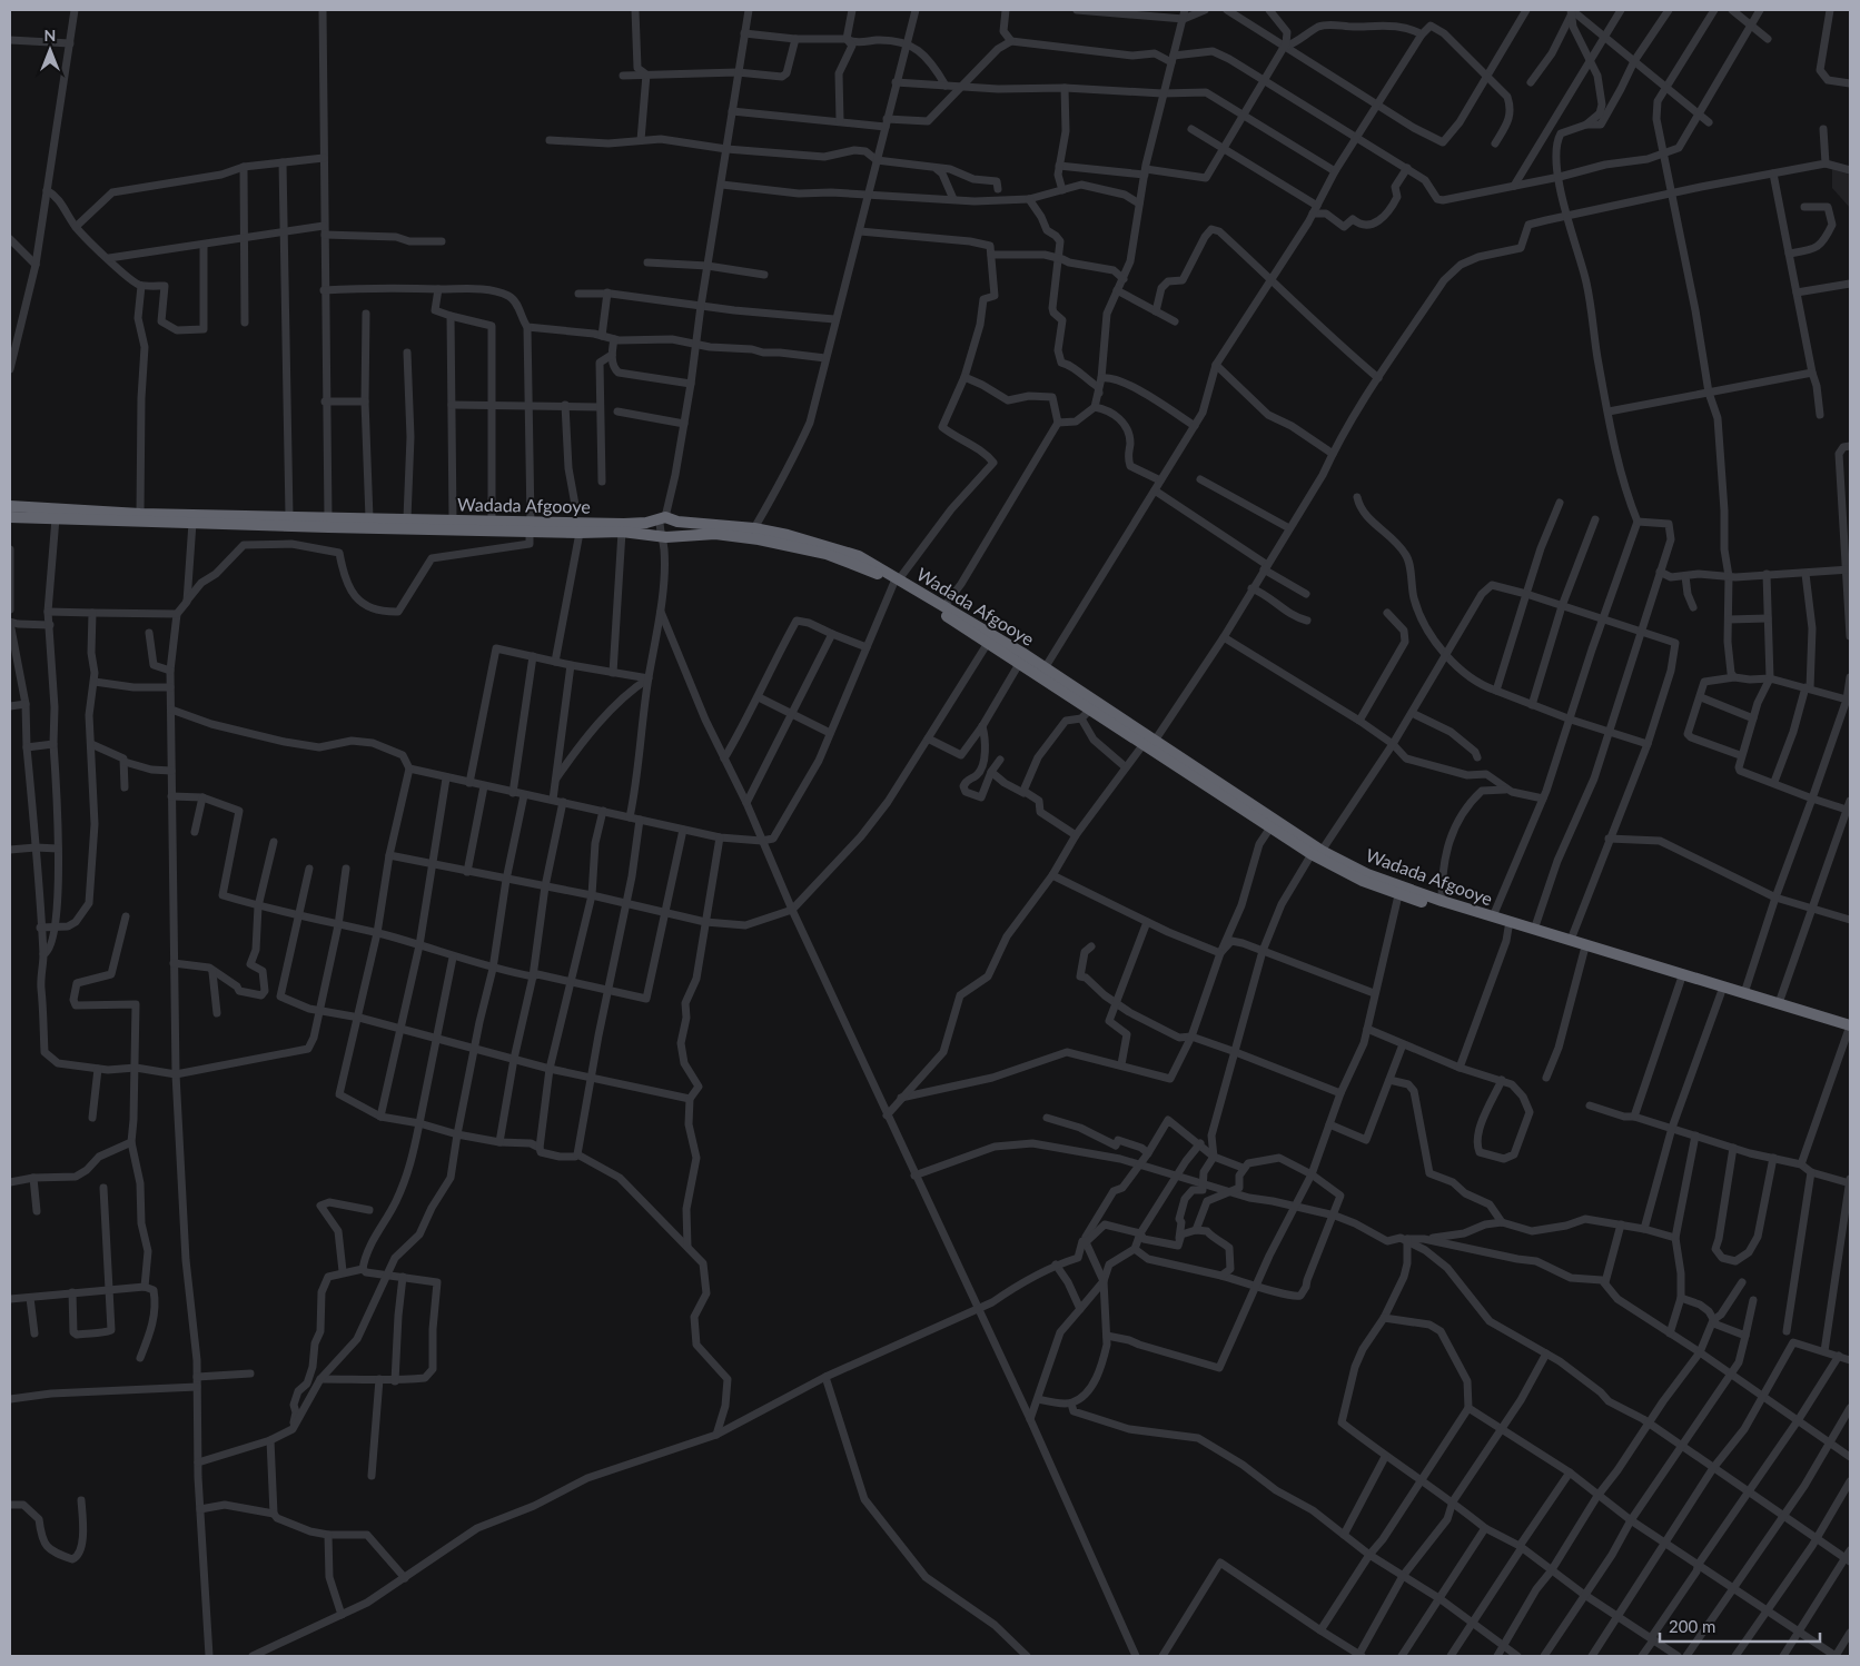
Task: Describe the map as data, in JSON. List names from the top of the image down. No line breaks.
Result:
{"streets":{"highway":["Wadada Afgooye"]},"scale_bar":"200 m","north":"top"}
